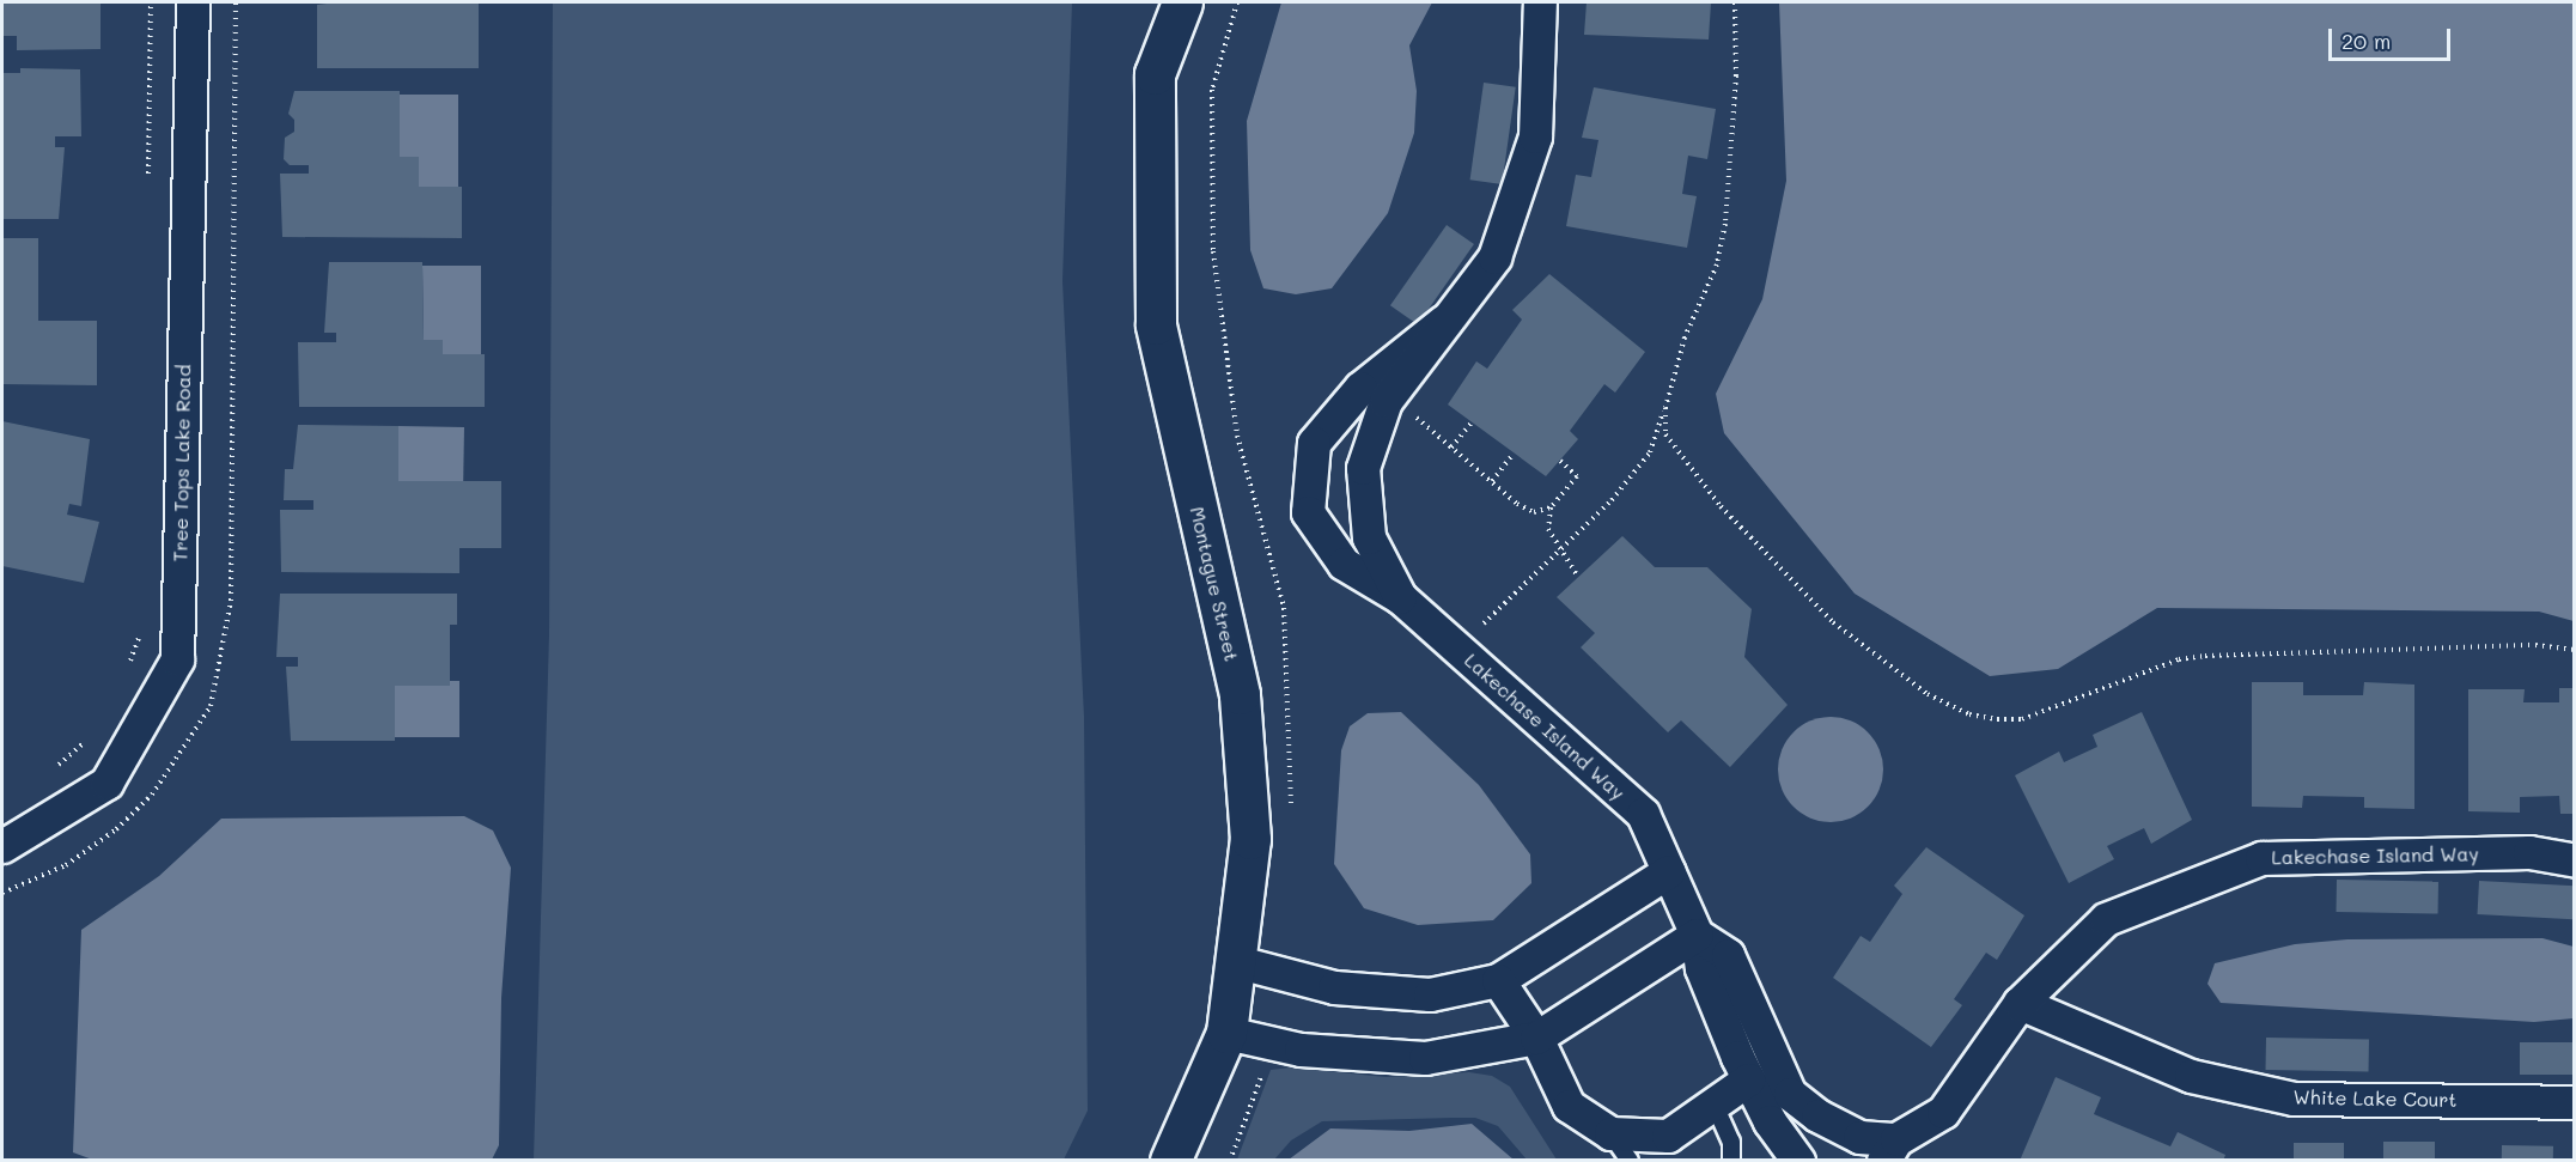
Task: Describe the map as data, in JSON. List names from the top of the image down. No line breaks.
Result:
{"streets":{"street":["Tree Tops Lake Road","Montague Street","Lakechase Island Way","White Lake Court"]},"crossings":[["Lakechase Island Way","White Lake Court"]],"scale_bar":"20 m"}
